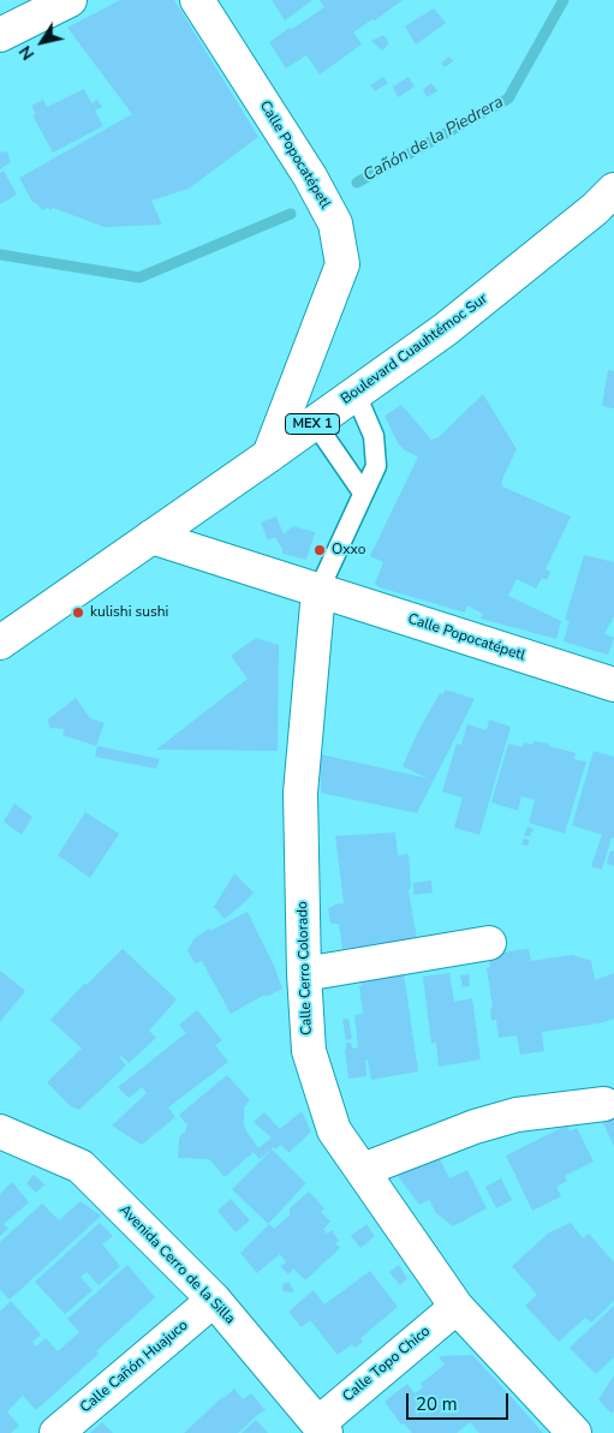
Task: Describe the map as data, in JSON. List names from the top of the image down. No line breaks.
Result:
{"streets":{"street":["Calle Popocatépetl","Boulevard Cuauhtémoc Sur","MEX 1","Calle Cerro Colorado","Avenida Cerro de la Silla","Calle Topo Chico","Calle Cañón Huajuco"]},"crossings":[["Calle Popocatépetl","Boulevard Cuauhtémoc Sur"],["Calle Popocatépetl","Calle Cerro Colorado"],["Calle Cerro Colorado","Calle Topo Chico"],["Avenida Cerro de la Silla","Calle Topo Chico"],["Avenida Cerro de la Silla","Calle Cañón Huajuco"]],"water":["Cañón de la Piedrera"],"places":["Oxxo","kulishi sushi"],"scale_bar":"20 m","north":"bottom left"}
